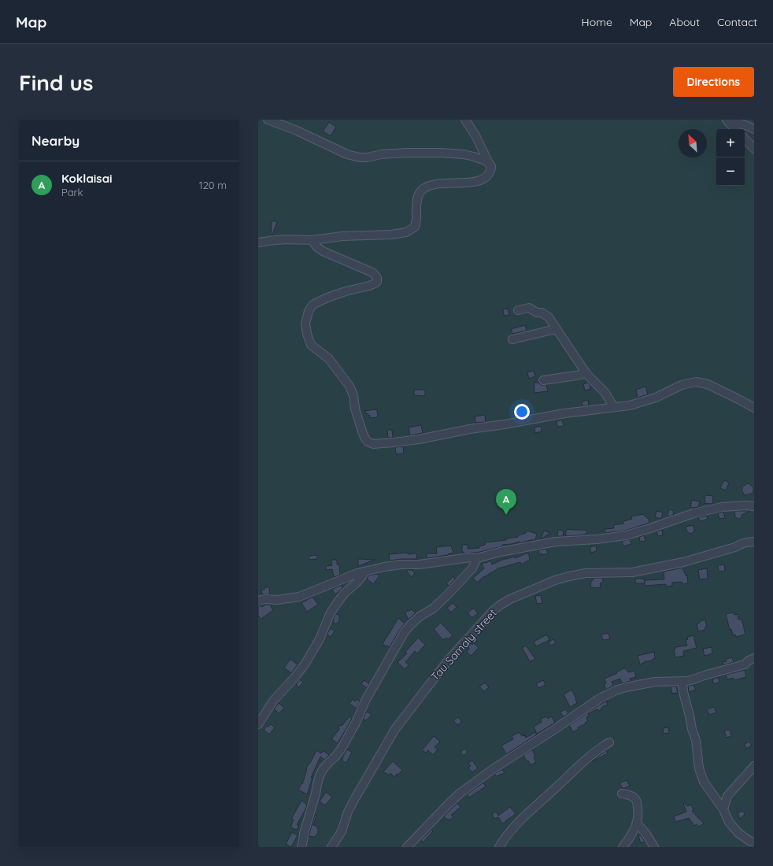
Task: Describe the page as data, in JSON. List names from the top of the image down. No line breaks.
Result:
{"streets":{"street":["Tau Samaly street"]},"north":"top left","page":{"header":"Map","nav":["Home","Map","About","Contact"],"buttons":"Directions","title":"Find us","heading":"Nearby","map_buttons":["+","−"],"list":[{"mark":"A","name":"Koklaisai","note":"Park","value":"120 m"}],"pins":"A"}}
